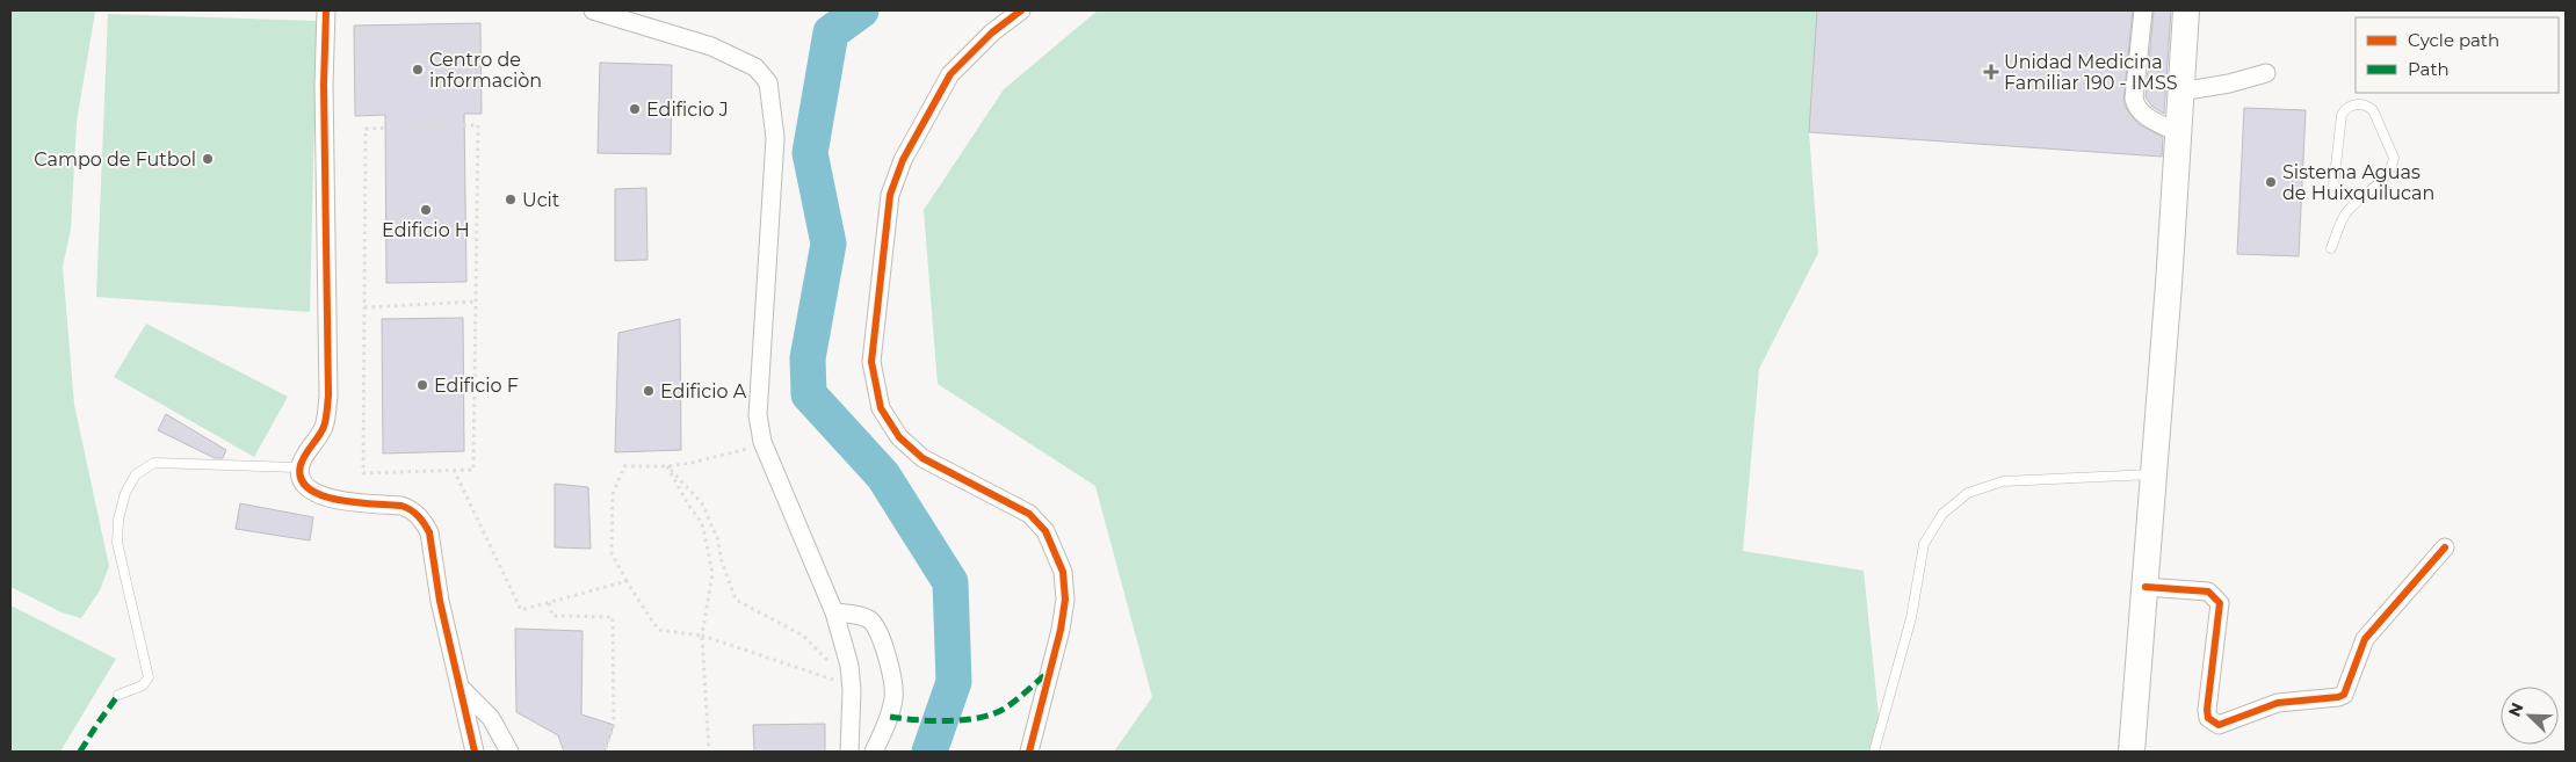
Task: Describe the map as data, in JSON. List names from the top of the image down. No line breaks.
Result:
{"places":{"other":["Centro de informaciòn","Edificio J","Campo de Futbol","Sistema Aguas de Huixquilucan","Ucit","Edificio H","Edificio F","Edificio A"],"health":["Unidad Medicina Familiar 190 - IMSS"]},"legend":["Cycle path","Path"],"north":"top left"}
